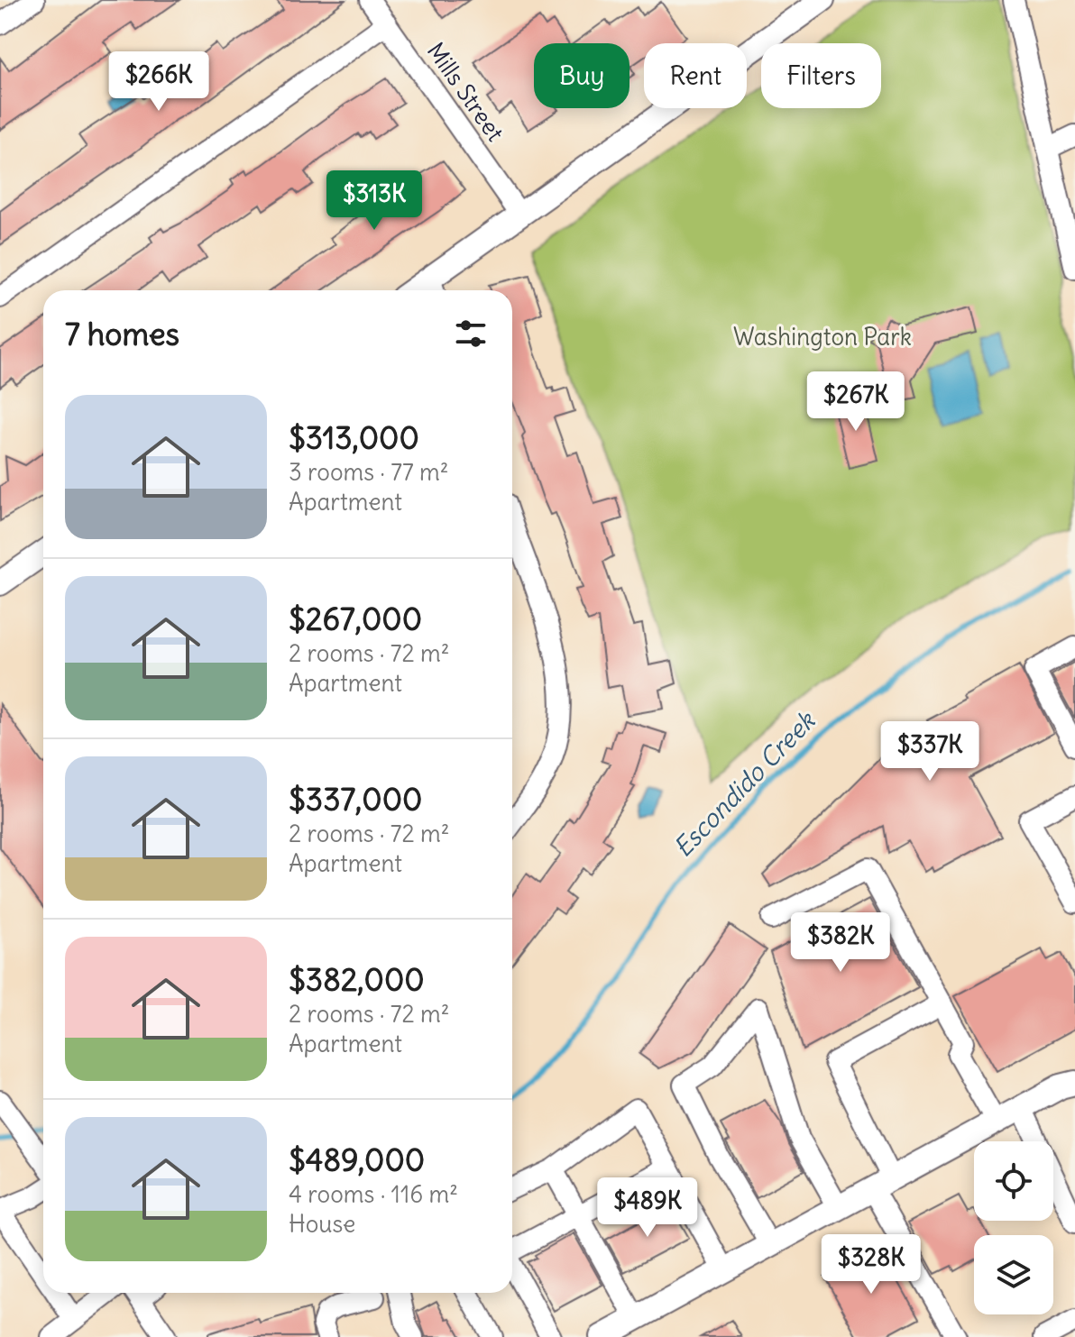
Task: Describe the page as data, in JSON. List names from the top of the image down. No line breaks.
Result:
{"streets":{"street":["Mills Street"]},"water":["Escondido Creek"],"parks":["Washington Park"],"page":{"chip":["Buy","Rent","Filters"],"price":["$266K","$313K","$267K","$337K","$382K","$489K","$328K"],"heading":"7 homes","list":[{"name":"$313,000","note":"3 rooms · 77 m² · Apartment"},{"name":"$267,000","note":"2 rooms · 72 m² · Apartment"},{"name":"$337,000","note":"2 rooms · 72 m² · Apartment"},{"name":"$382,000","note":"2 rooms · 72 m² · Apartment"},{"name":"$489,000","note":"4 rooms · 116 m² · House"}]}}
